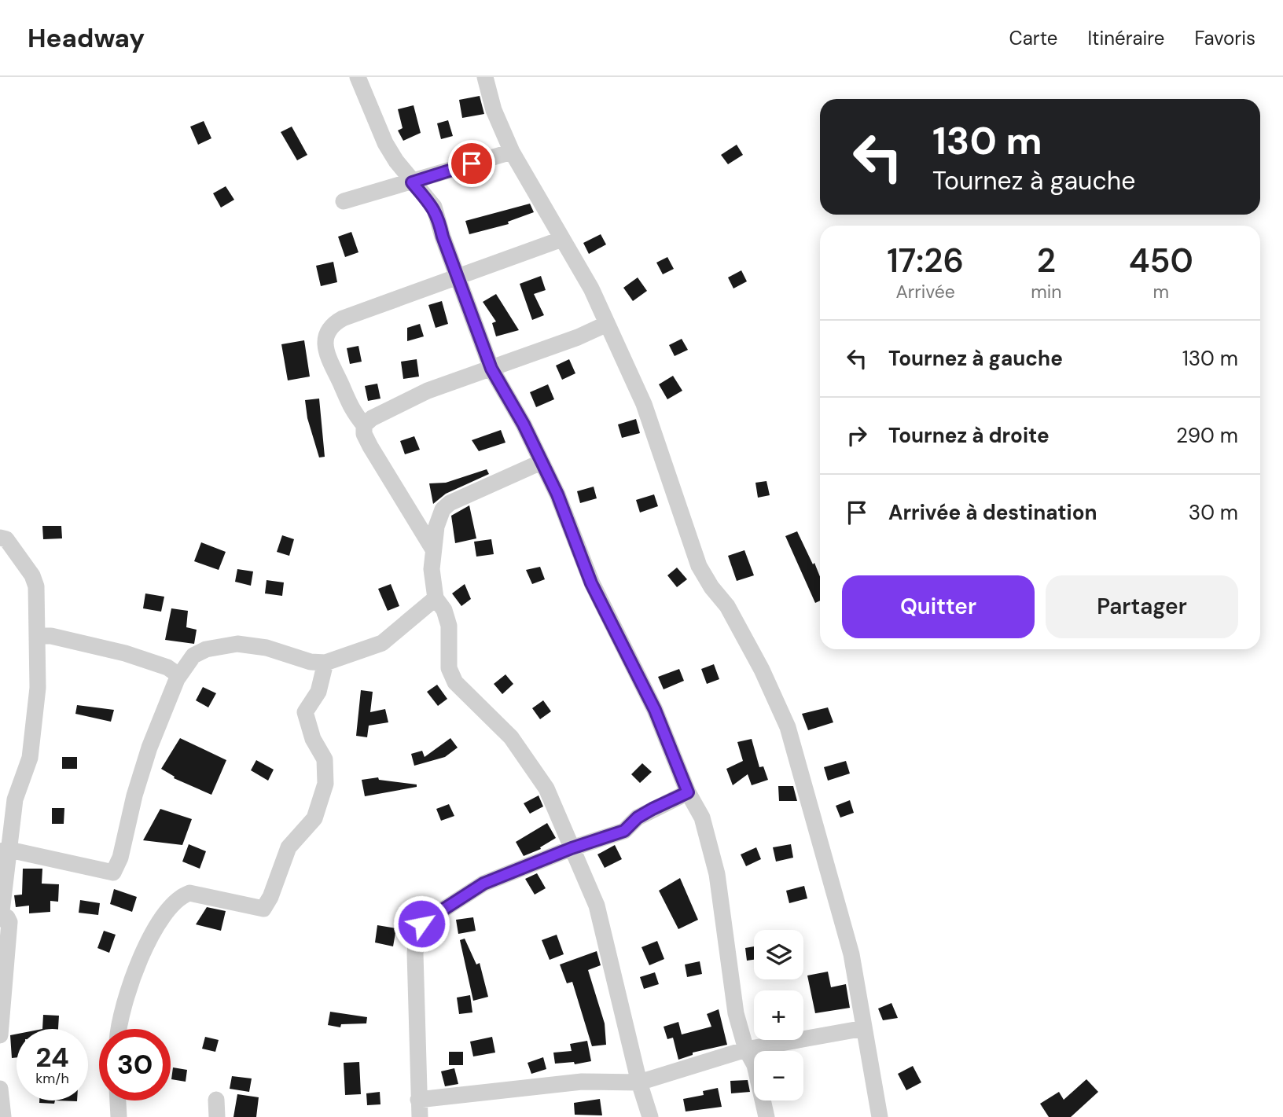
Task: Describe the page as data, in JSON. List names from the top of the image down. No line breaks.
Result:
{"page":{"header":"Headway","nav":["Carte","Itinéraire","Favoris"],"turn":["130 m","Tournez à gauche"],"eta":["17:26","Arrivée","2","min","450","m"],"list":[{"name":"Tournez à gauche","value":"130 m"},{"name":"Tournez à droite","value":"290 m"},{"name":"Arrivée à destination","value":"30 m"}],"buttons":["Quitter","Partager"],"map_buttons":["+","−"],"speed":"24 km/h","limit":"30"}}
